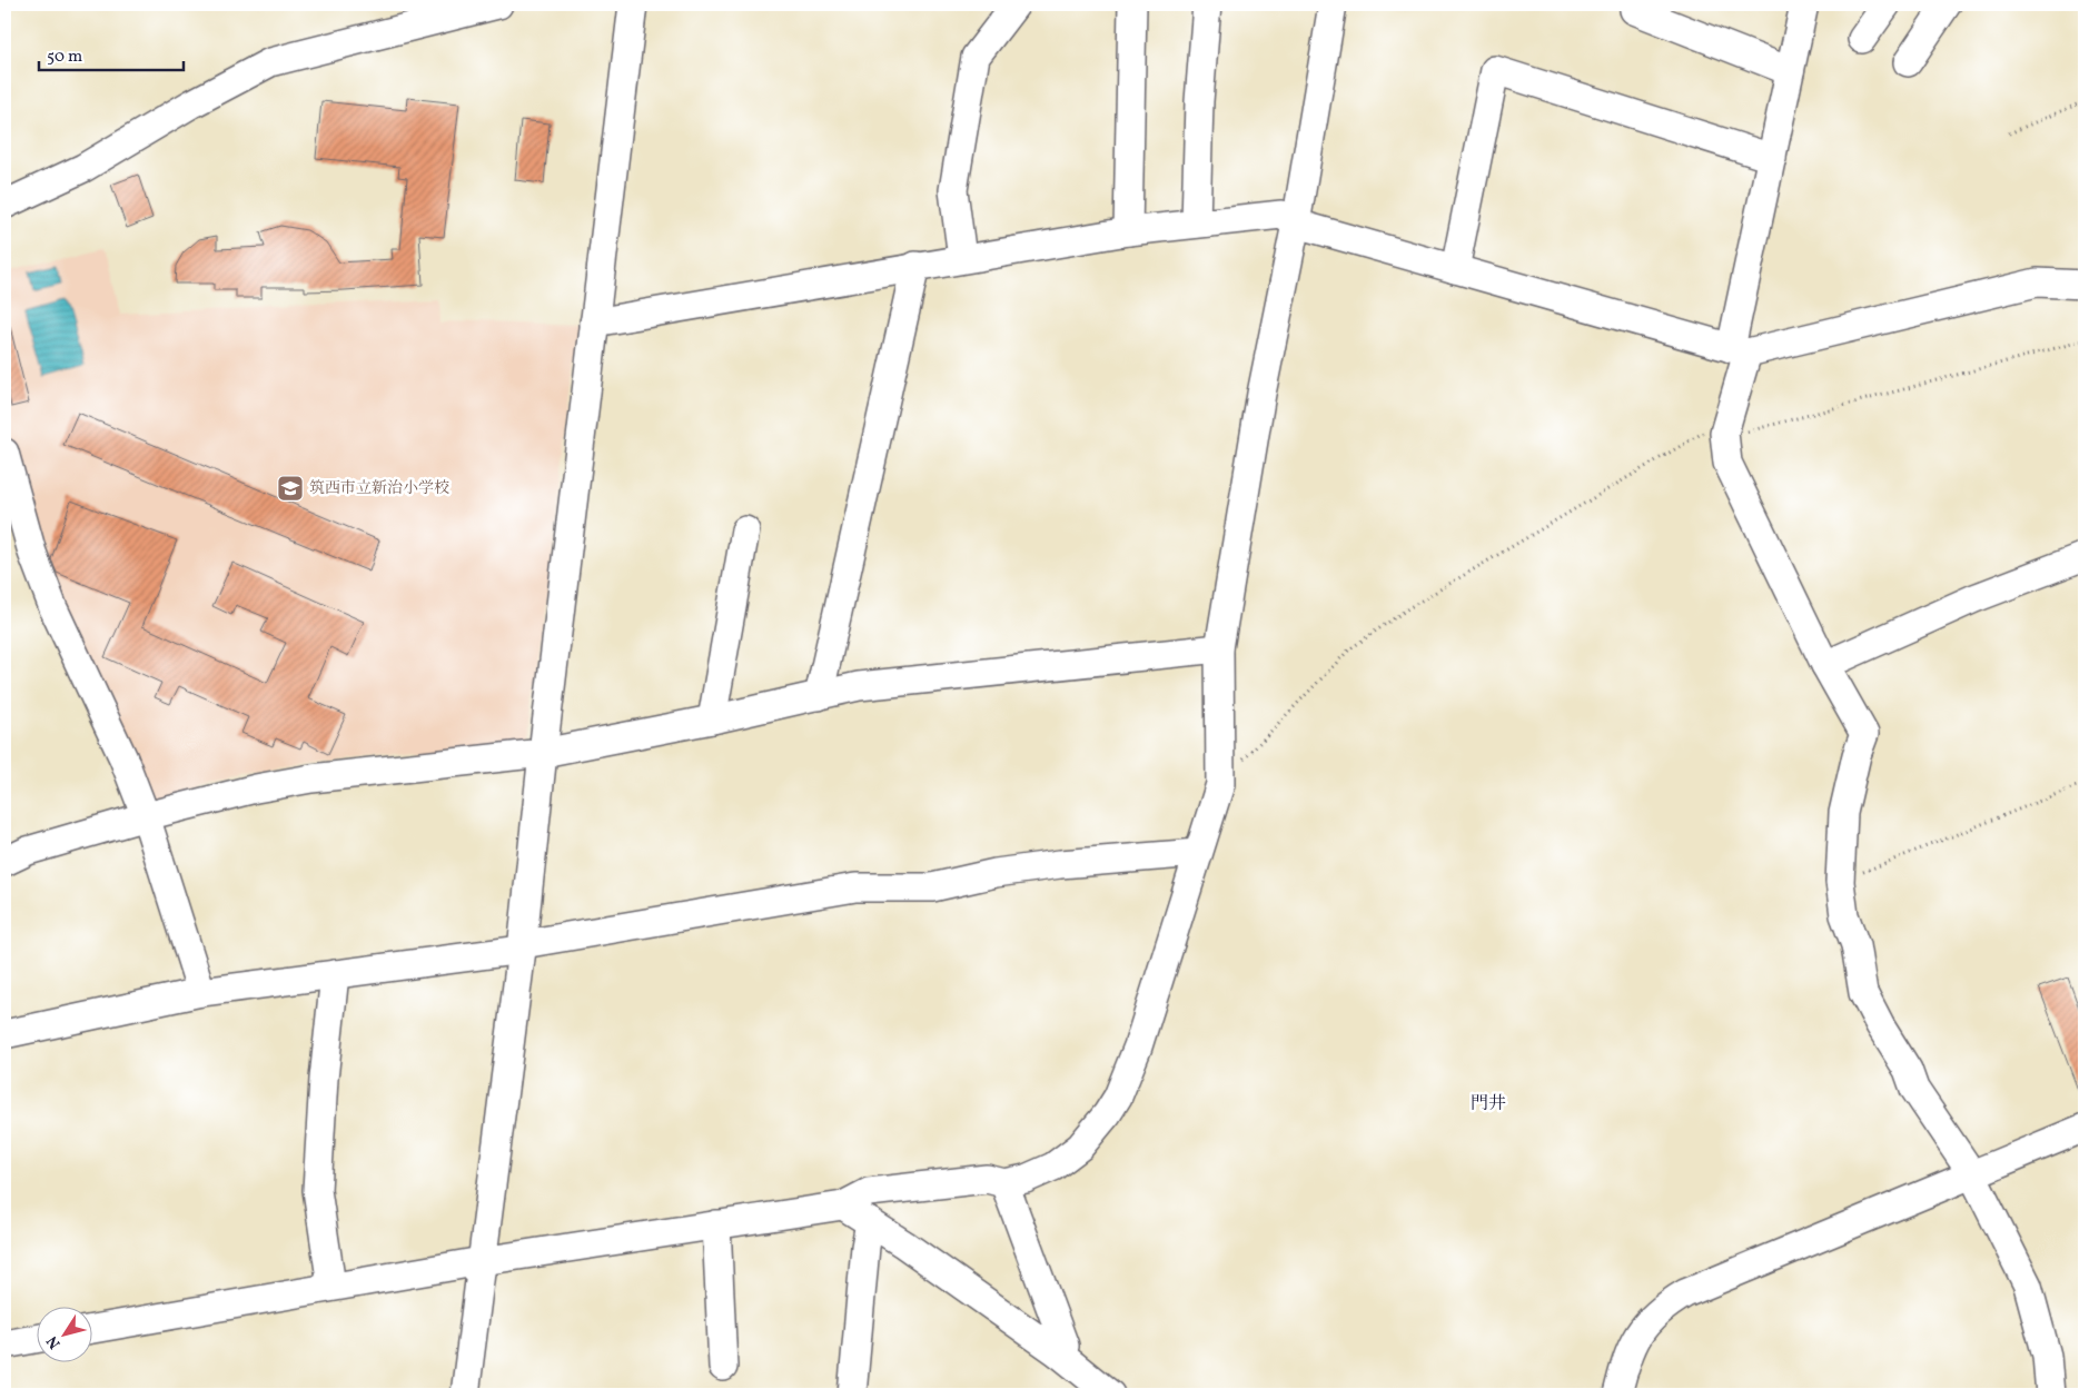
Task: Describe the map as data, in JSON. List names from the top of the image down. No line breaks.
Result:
{"districts":["門井"],"places":{"school or university":["筑西市立新治小学校"]},"scale_bar":"50 m","north":"bottom left"}
